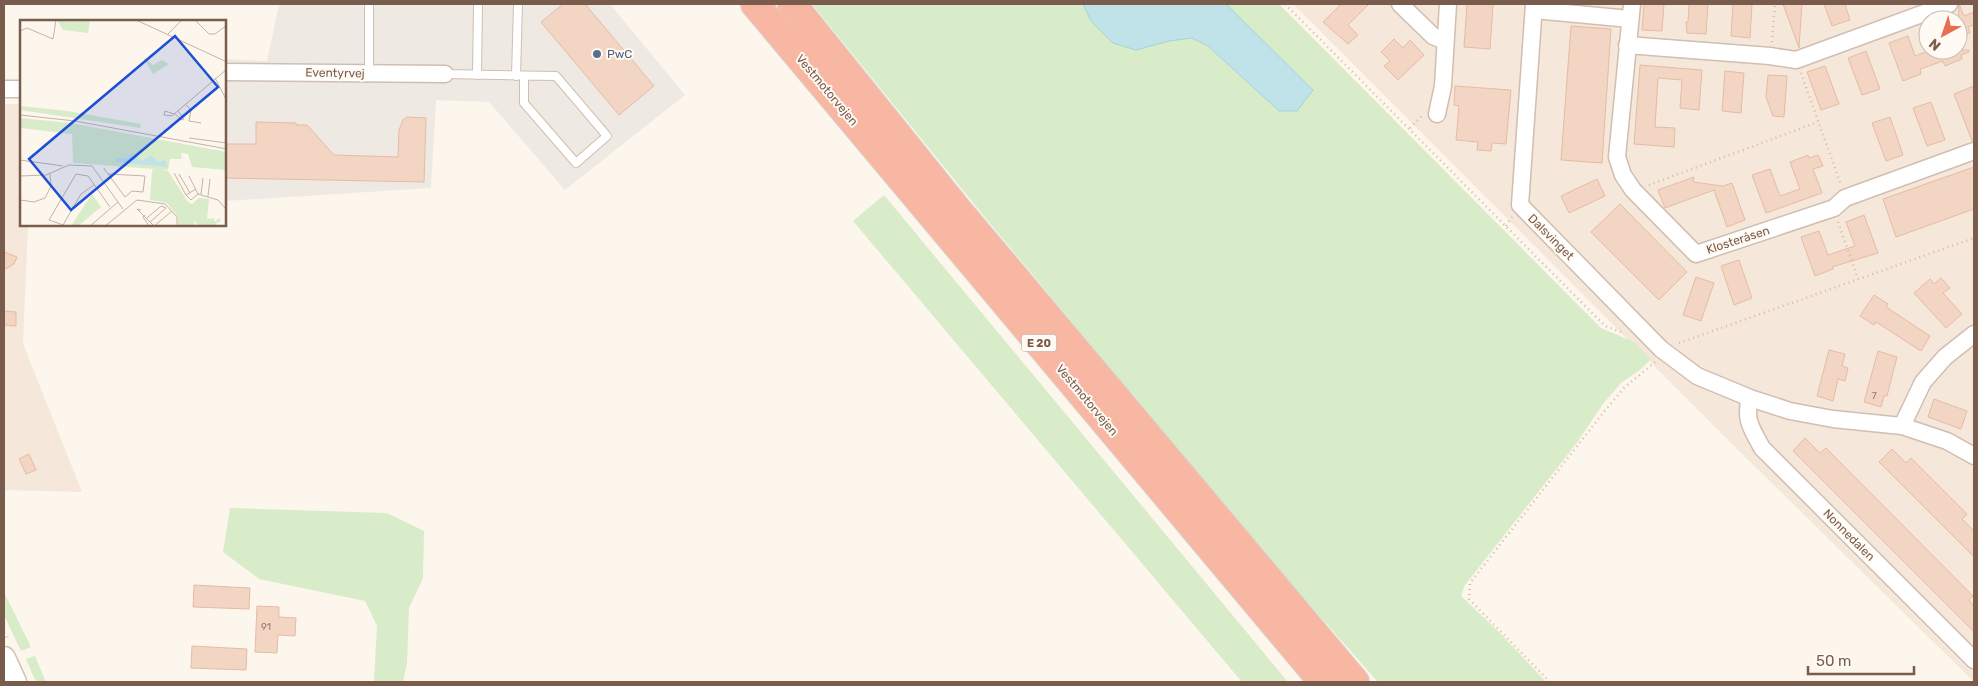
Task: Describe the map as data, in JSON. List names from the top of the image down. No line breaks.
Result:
{"streets":{"highway":["Vestmotorvejen","E 20"],"street":["Eventyrvej","Dalsvinget","Klosteråsen","Nonnedalen"]},"crossings":[["Dalsvinget","Klosteråsen"]],"places":["PwC"],"house_numbers":["7","91"],"scale_bar":"50 m","north":"bottom left"}
